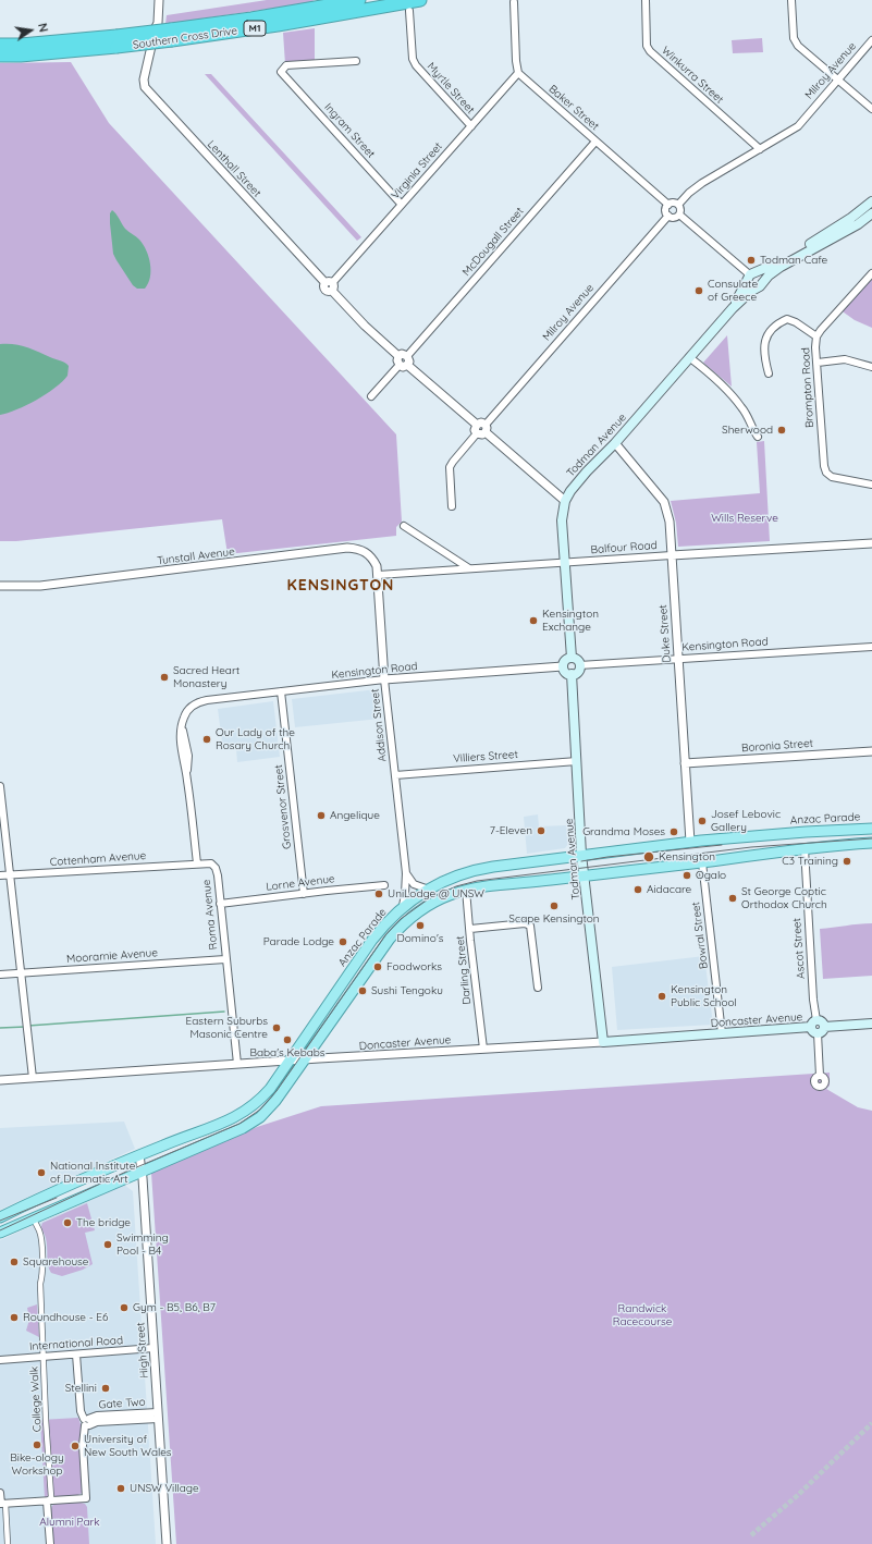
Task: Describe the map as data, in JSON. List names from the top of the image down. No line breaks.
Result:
{"streets":{"highway":["M1","Southern Cross Drive"],"main road":["Todman Avenue","Anzac Parade","Doncaster Avenue"],"street":["Milroy Avenue","Winkurra Street","Myrtle Street","Baker Street","Ingram Street","Lenthall Street","Virginia Street","McDougall Street","Brompton Road","Balfour Road","Tunstall Avenue","Duke Street","Kensington Road","Addison Street","Boronia Street","Villiers Street","Grosvenor Street","Cottenham Avenue","Lorne Avenue","Roma Avenue","Bowral Street","Ascot Street","Mooramie Avenue","Darling Street","International Road","High Street","College Walk"]},"crossings":[["Milroy Avenue","Winkurra Street"],["Milroy Avenue","Baker Street"],["Myrtle Street","Virginia Street"],["Baker Street","Virginia Street"],["Baker Street","McDougall Street"],["Ingram Street","Virginia Street"],["Lenthall Street","Virginia Street"],["Lenthall Street","McDougall Street"],["Todman Avenue","Balfour Road"],["Todman Avenue","Duke Street"],["Todman Avenue","Kensington Road"],["Todman Avenue","Villiers Street"],["Todman Avenue","Anzac Parade"],["Todman Avenue","Doncaster Avenue"],["Balfour Road","Tunstall Avenue"],["Balfour Road","Duke Street"],["Balfour Road","Addison Street"],["Tunstall Avenue","Addison Street"],["Duke Street","Kensington Road"],["Duke Street","Boronia Street"],["Duke Street","Anzac Parade"],["Kensington Road","Addison Street"],["Kensington Road","Grosvenor Street"],["Kensington Road","Cottenham Avenue"],["Kensington Road","Roma Avenue"],["Addison Street","Villiers Street"],["Addison Street","Anzac Parade"],["Grosvenor Street","Lorne Avenue"],["Anzac Parade","Bowral Street"],["Anzac Parade","Ascot Street"],["Anzac Parade","Darling Street"],["Anzac Parade","Doncaster Avenue"],["Anzac Parade","High Street"],["Anzac Parade","College Walk"],["Cottenham Avenue","Roma Avenue"],["Lorne Avenue","Roma Avenue"],["Roma Avenue","Mooramie Avenue"],["Roma Avenue","Doncaster Avenue"],["Bowral Street","Doncaster Avenue"],["Ascot Street","Doncaster Avenue"],["Darling Street","Doncaster Avenue"],["International Road","High Street"],["International Road","College Walk"]],"districts":["KENSINGTON"],"parks":["Wills Reserve","Randwick Racecourse","Alumni Park"],"places":["Todman Cafe","Consulate of Greece","Sherwood","Kensington Exchange","Sacred Heart Monastery","Our Lady of the Rosary Church","Angelique","Josef Lebovic Gallery","7-Eleven","Grandma Moses","Kensington","C3 Training","Ogalo","Aidacare","UniLodge @ UNSW","St George Coptic Orthodox Church","Scape Kensington","Domino's","Parade Lodge","Foodworks","Sushi Tengoku","Kensington Public School","Eastern Suburbs Masonic Centre","Baba's Kebabs","National Institute of Dramatic Art","The bridge","Swimming Pool - B4","Squarehouse","Gym - B5, B6, B7","Roundhouse - E6","Stellini","Bike-ology Workshop","University of New South Wales","UNSW Village"],"north":"right"}
